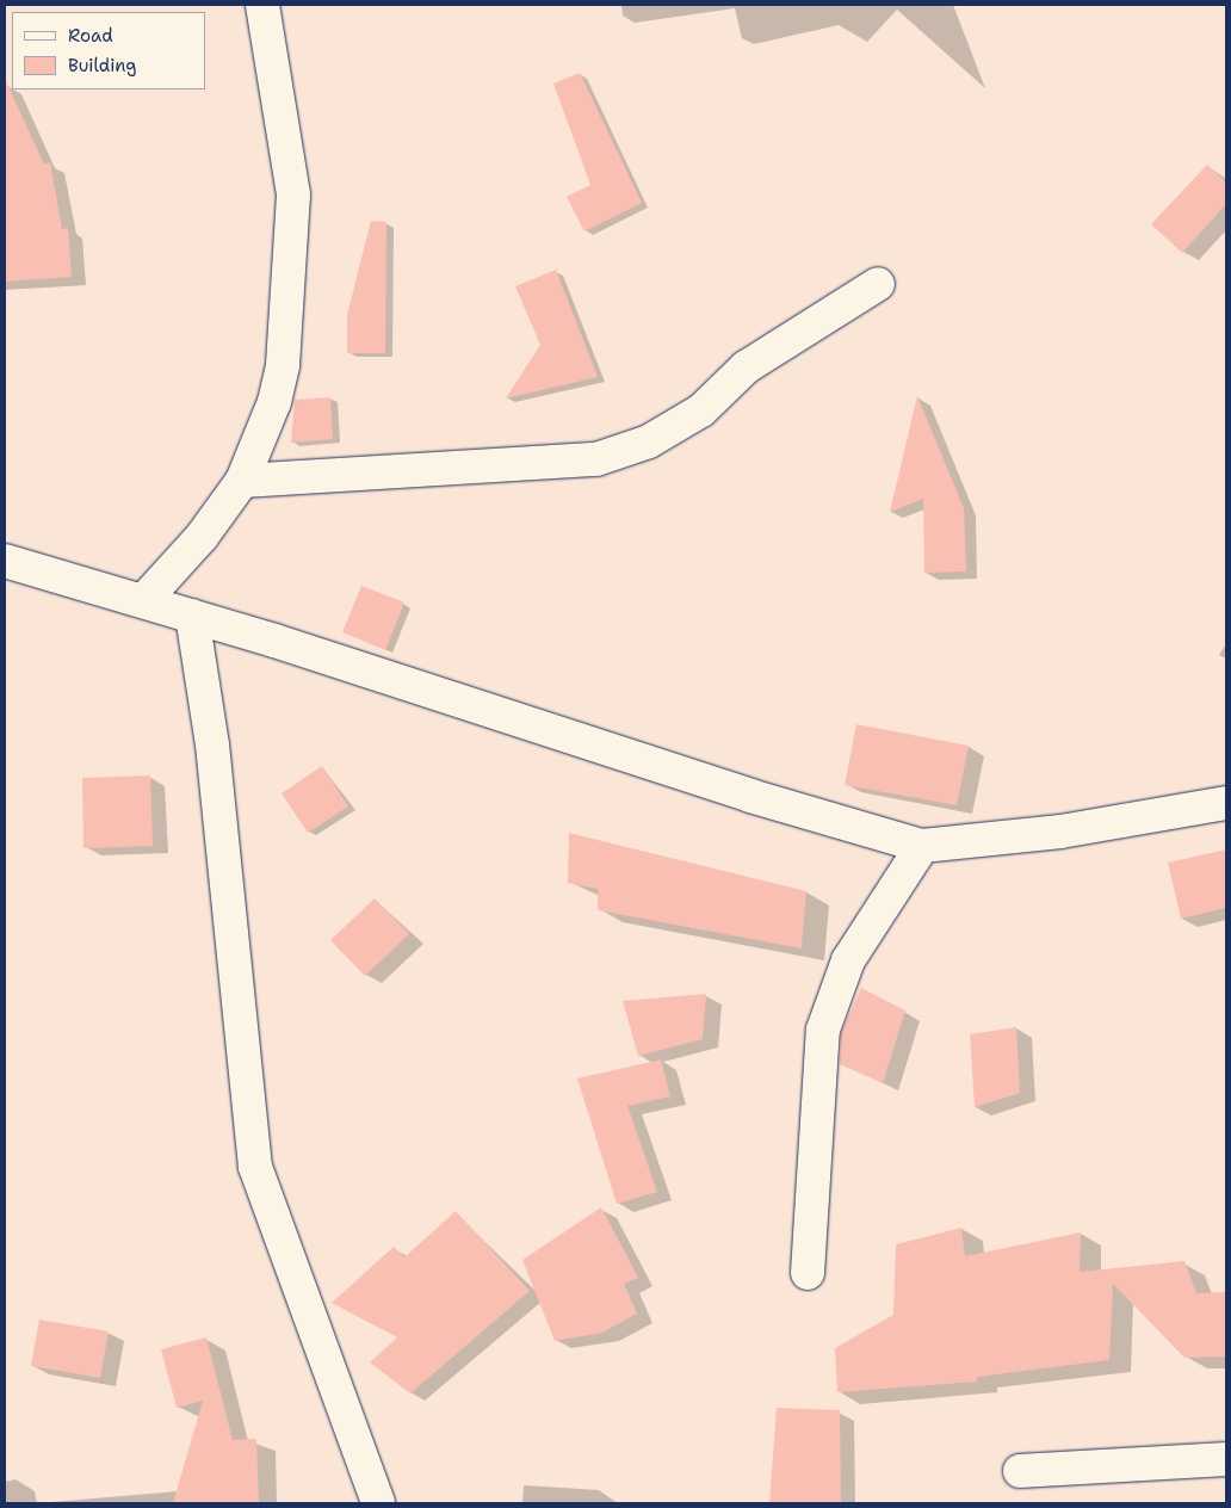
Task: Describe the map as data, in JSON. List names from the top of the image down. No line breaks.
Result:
{"legend":["Road","Building"]}
